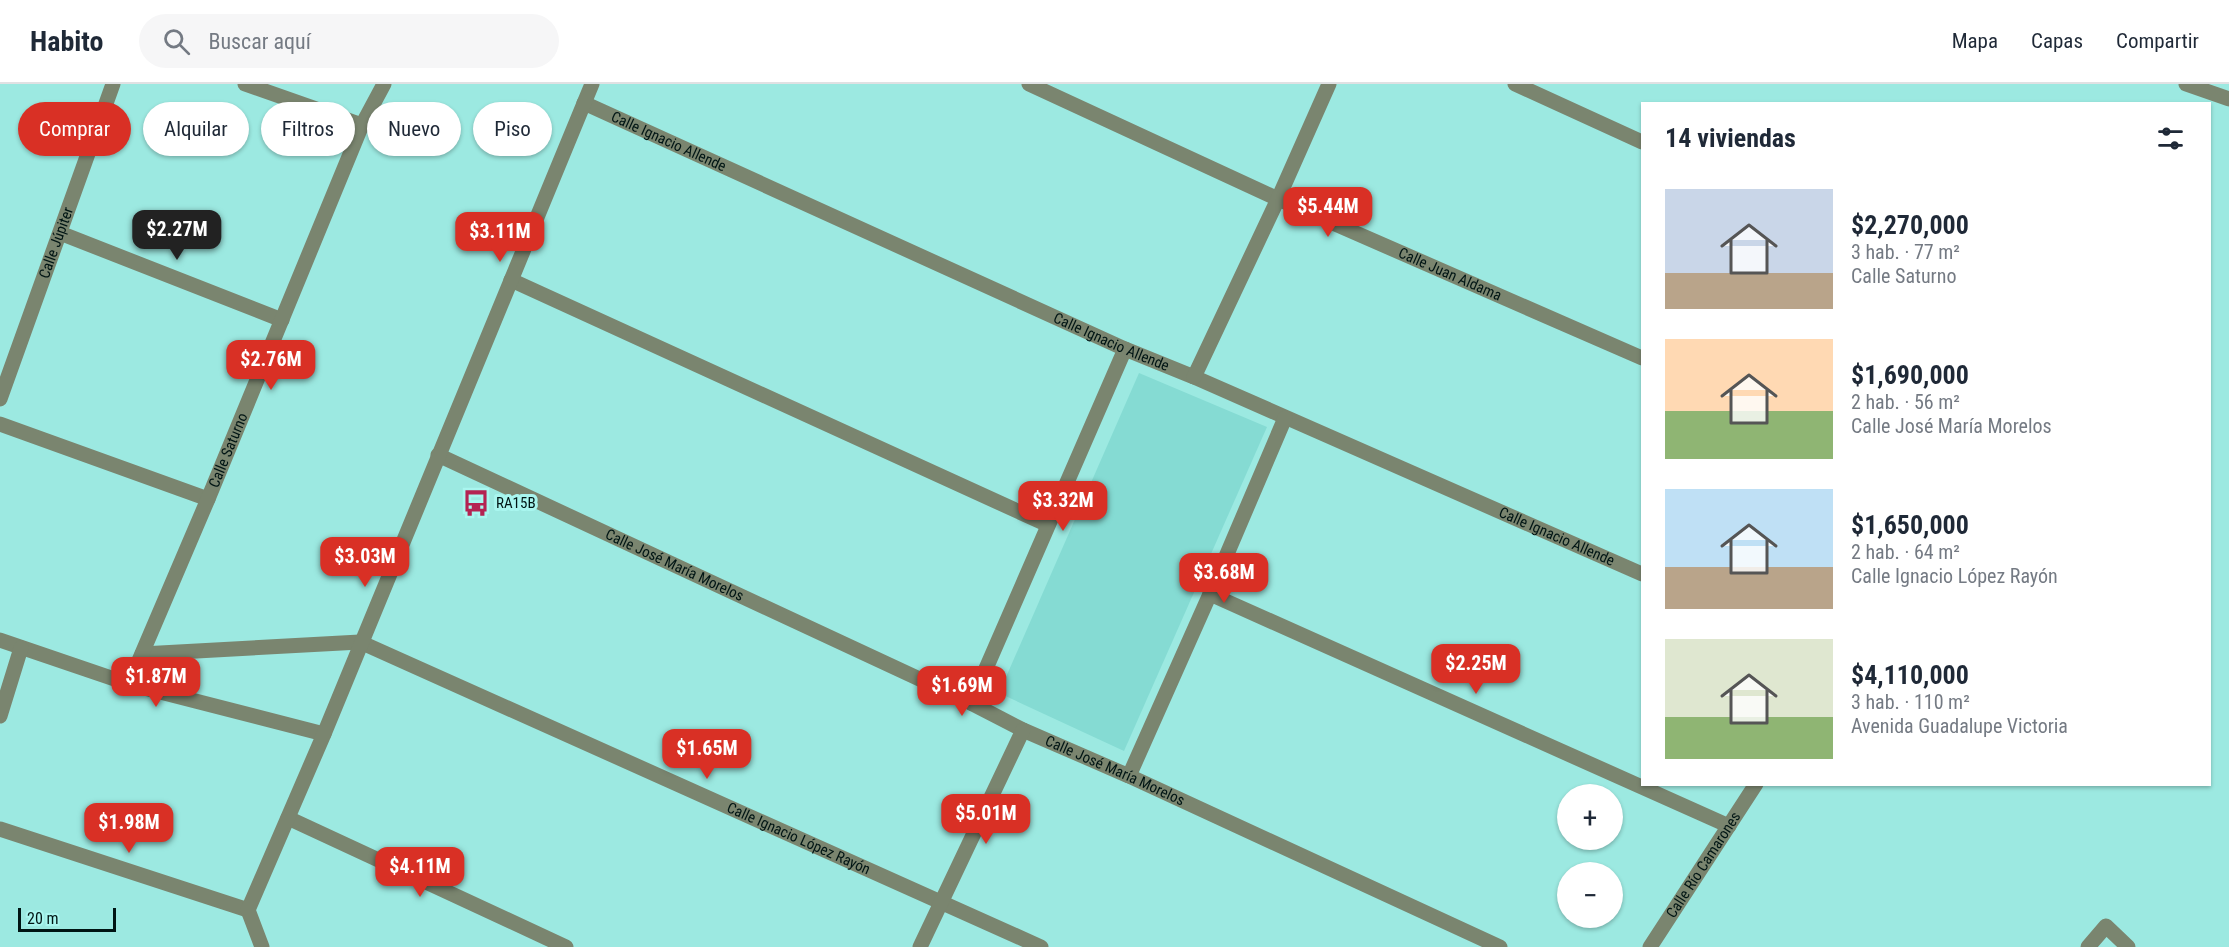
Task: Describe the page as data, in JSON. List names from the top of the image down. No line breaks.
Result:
{"streets":{"street":["Calle Ignacio Allende","Calle Júpiter","Calle Juan Aldama","Calle Saturno","Calle José María Morelos","Calle Ignacio López Rayón","Calle Río Camarones"]},"places":{"bus stop":["RA15B"]},"scale_bar":"20 m","page":{"header":"Habito","search":"Buscar aquí","nav":["Mapa","Capas","Compartir"],"chip":["Comprar","Alquilar","Filtros","Nuevo","Piso"],"heading":"14 viviendas","list":[{"name":"$2,270,000","note":"3 hab. · 77 m² · Calle Saturno"},{"name":"$1,690,000","note":"2 hab. · 56 m² · Calle José María Morelos"},{"name":"$1,650,000","note":"2 hab. · 64 m² · Calle Ignacio López Rayón"},{"name":"$4,110,000","note":"3 hab. · 110 m² · Avenida Guadalupe Victoria"}],"price":["$5.44M","$2.27M","$3.11M","$2.76M","$3.32M","$3.03M","$3.68M","$2.25M","$1.87M","$1.69M","$1.65M","$5.01M","$1.98M","$4.11M"],"map_buttons":["+","−"],"scale":"20 m"}}
